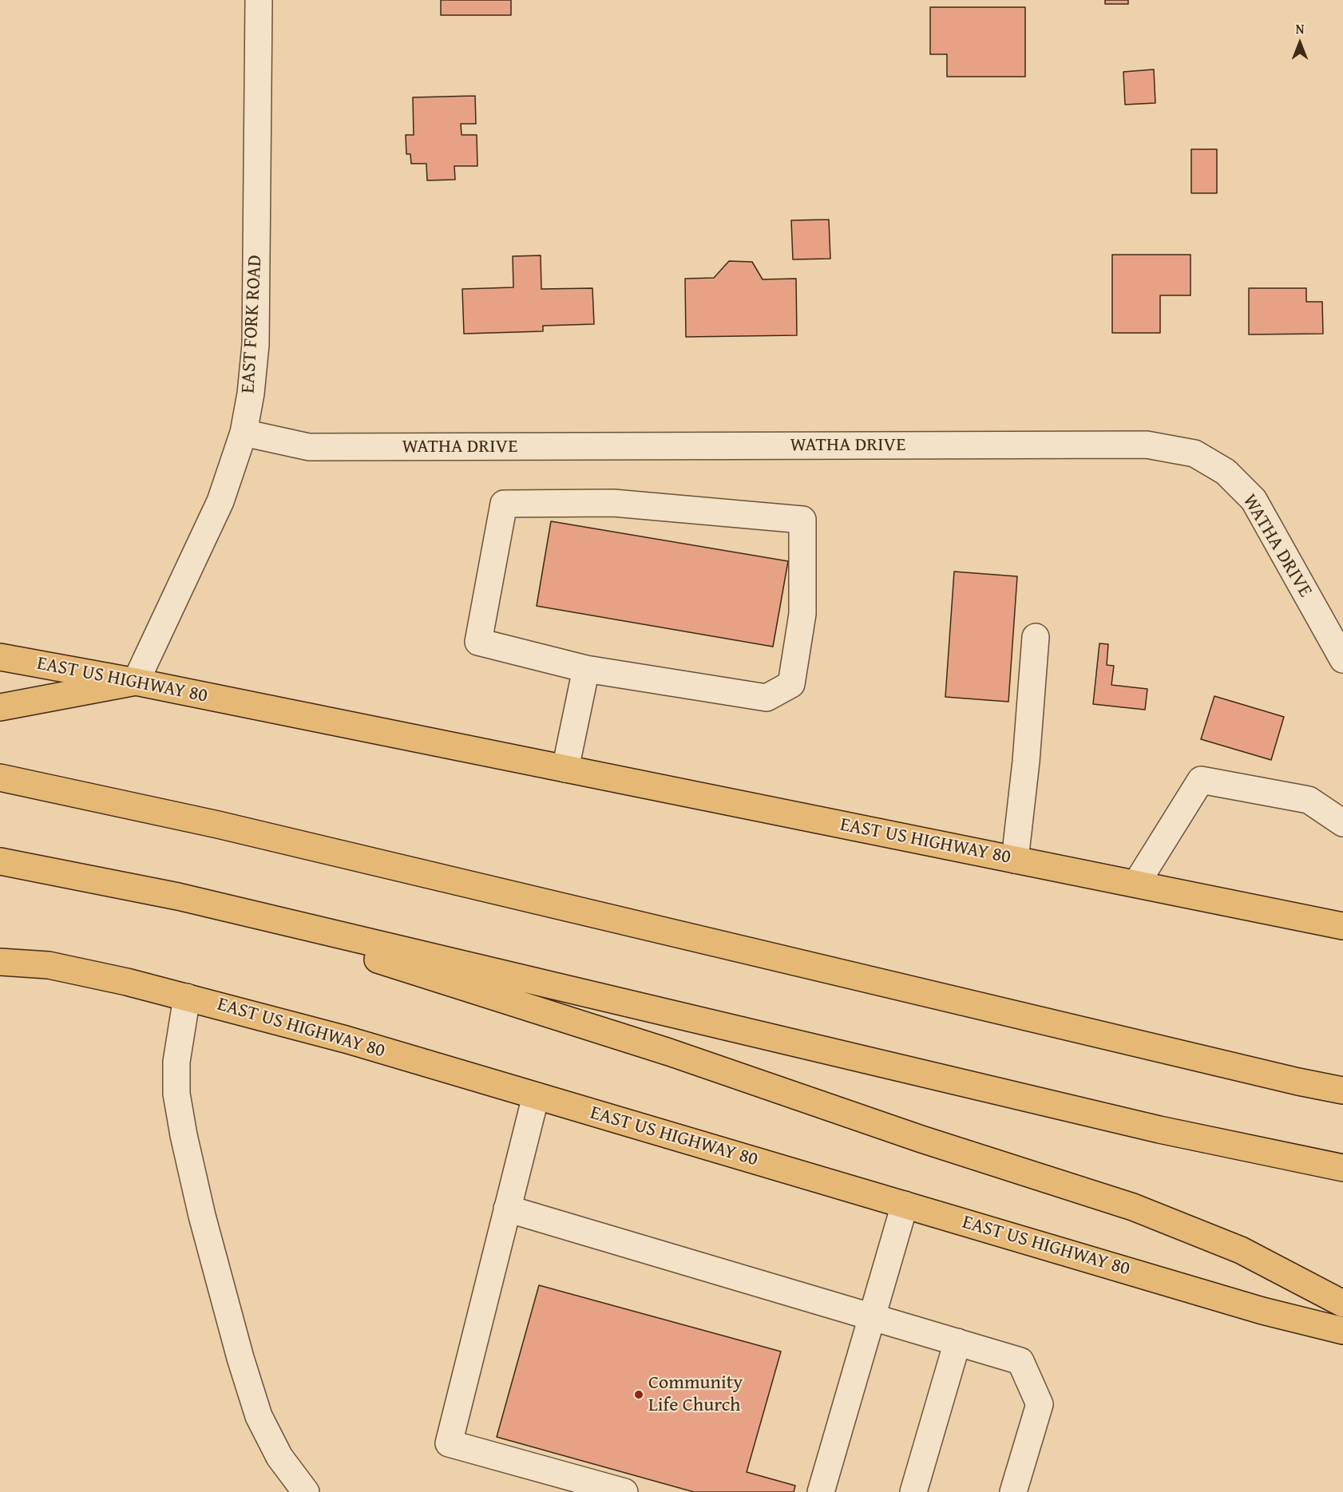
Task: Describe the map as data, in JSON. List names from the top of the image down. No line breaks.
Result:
{"streets":{"main road":["EAST US HIGHWAY 80"],"street":["EAST FORK ROAD","WATHA DRIVE"]},"crossings":[["EAST FORK ROAD","WATHA DRIVE"],["EAST FORK ROAD","EAST US HIGHWAY 80"]],"places":["Community Life Church"],"north":"top"}
